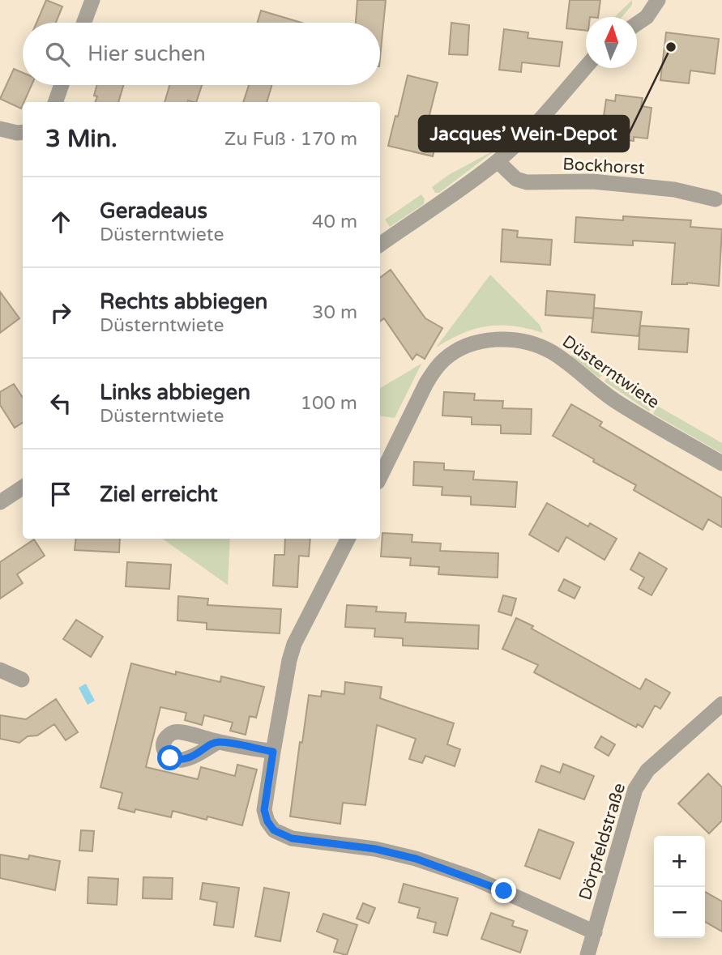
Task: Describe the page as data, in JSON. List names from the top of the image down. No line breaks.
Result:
{"streets":{"street":["Bockhorst","Düsterntwiete","Dörpfeldstraße"]},"places":["Jacques’ Wein-Depot"],"north":"top","page":{"search":"Hier suchen","heading":["3 Min.","Zu Fuß · 170 m"],"list":[["Geradeaus","Düsterntwiete","40 m"],["Rechts abbiegen","Düsterntwiete","30 m"],["Links abbiegen","Düsterntwiete","100 m"],"Ziel erreicht"],"map_buttons":["+","−"]}}
